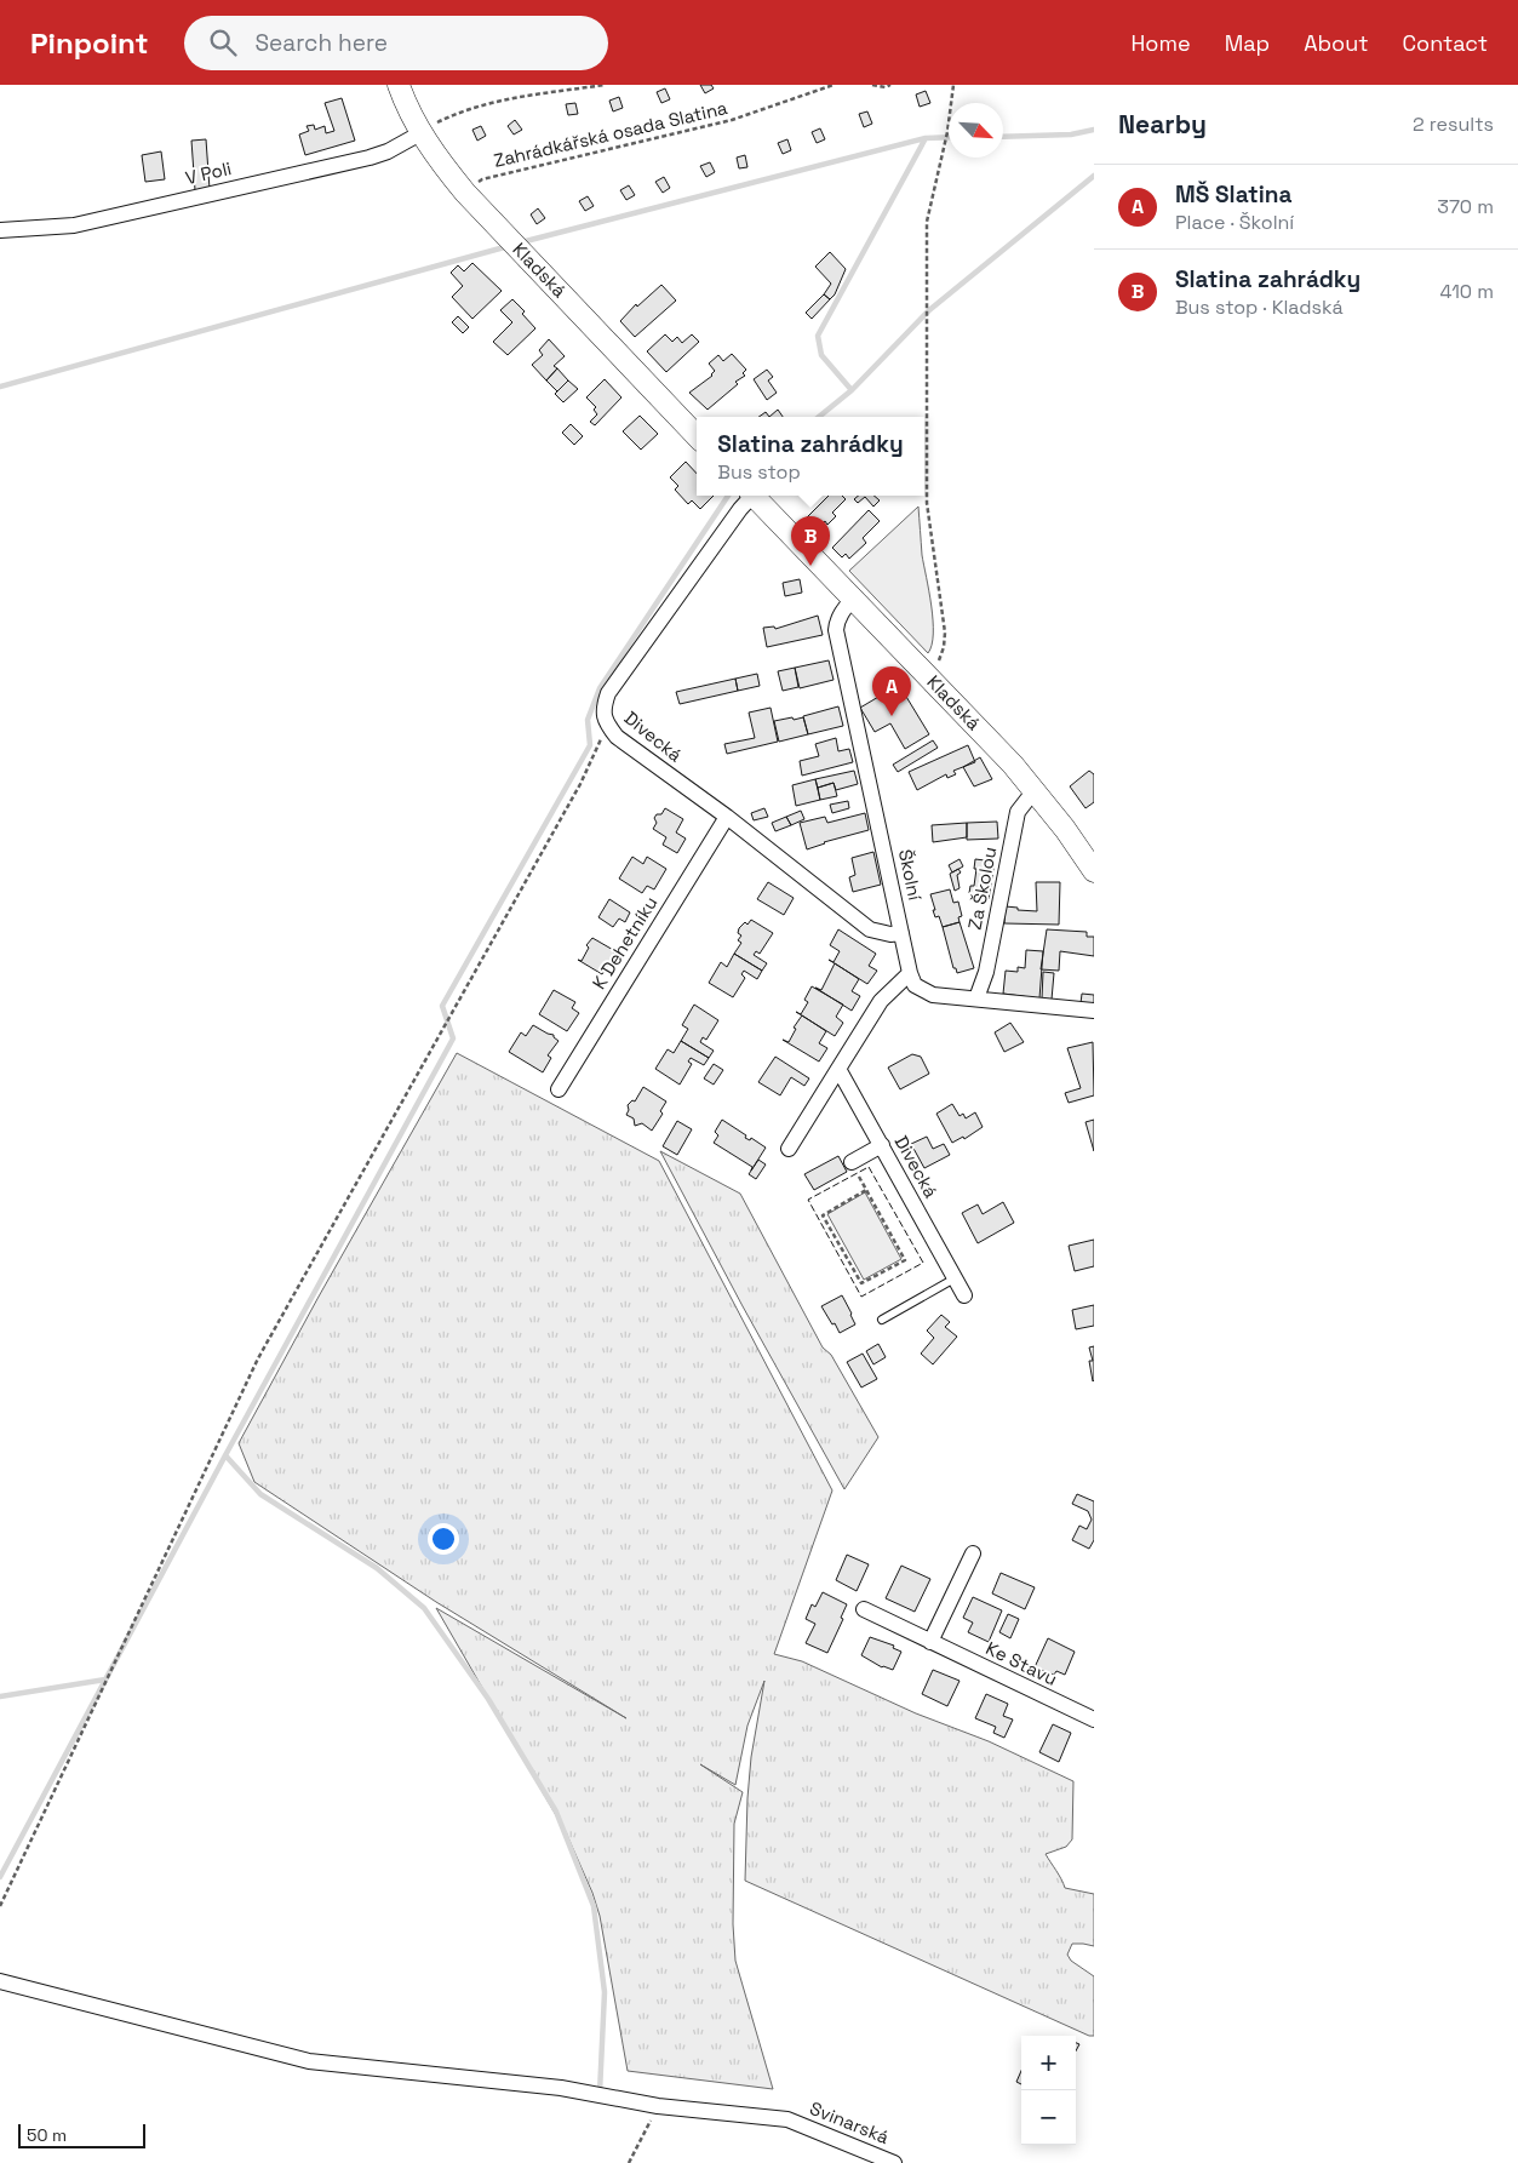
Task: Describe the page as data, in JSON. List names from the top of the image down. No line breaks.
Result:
{"streets":{"main road":["Kladská"],"street":["V Poli","Divecká","Školní","Za Školou","K Dehetníku","Ke Stavu","Svinarská"],"path":["Zahrádkářská osada Slatina"]},"crossings":[["Zahrádkářská osada Slatina","Kladská"],["V Poli","Kladská"],["Kladská","Školní"],["Kladská","Za Školou"],["Divecká","Školní"],["Divecká","K Dehetníku"]],"scale_bar":"50 m","north":"bottom right","page":{"header":"Pinpoint","search":"Search here","nav":["Home","Map","About","Contact"],"heading":["Nearby","2 results"],"list":[{"mark":"A","name":"MŠ Slatina","note":"Place · Školní","value":"370 m"},{"mark":"B","name":"Slatina zahrádky","note":"Bus stop · Kladská","value":"410 m"}],"popup":["Slatina zahrádky","Bus stop"],"pins":["B","A"],"map_buttons":["+","−"],"scale":"50 m"}}
